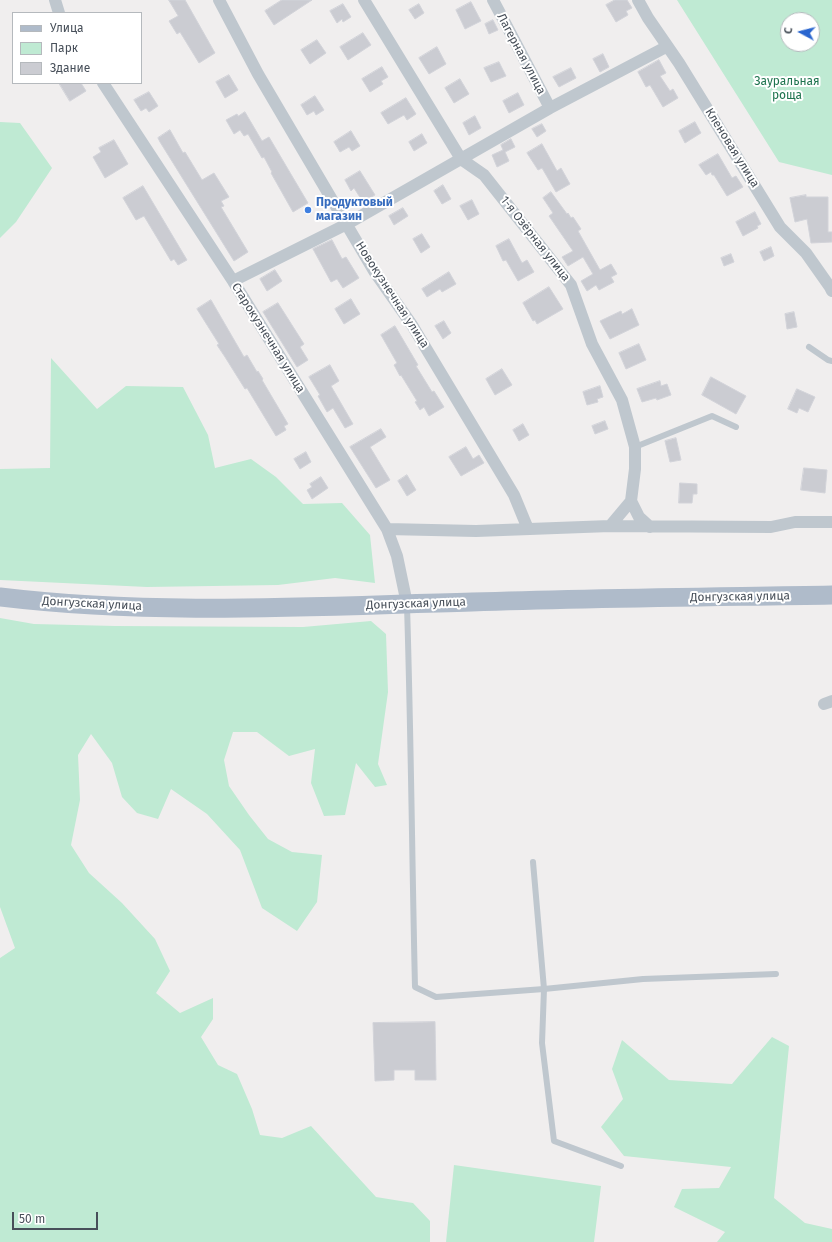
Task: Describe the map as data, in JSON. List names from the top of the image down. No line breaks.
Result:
{"streets":{"main road":["Донгузская улица"],"street":["Лагерная улица","Кленовая улица","1-я Озёрная улица","Новокузнечная улица","Старокузнечная улица"]},"crossings":[["Старокузнечная улица","Донгузская улица"]],"parks":["Зауральная роща"],"places":["Продуктовый магазин"],"legend":["Улица","Парк","Здание"],"scale_bar":"50 m","north":"left"}
